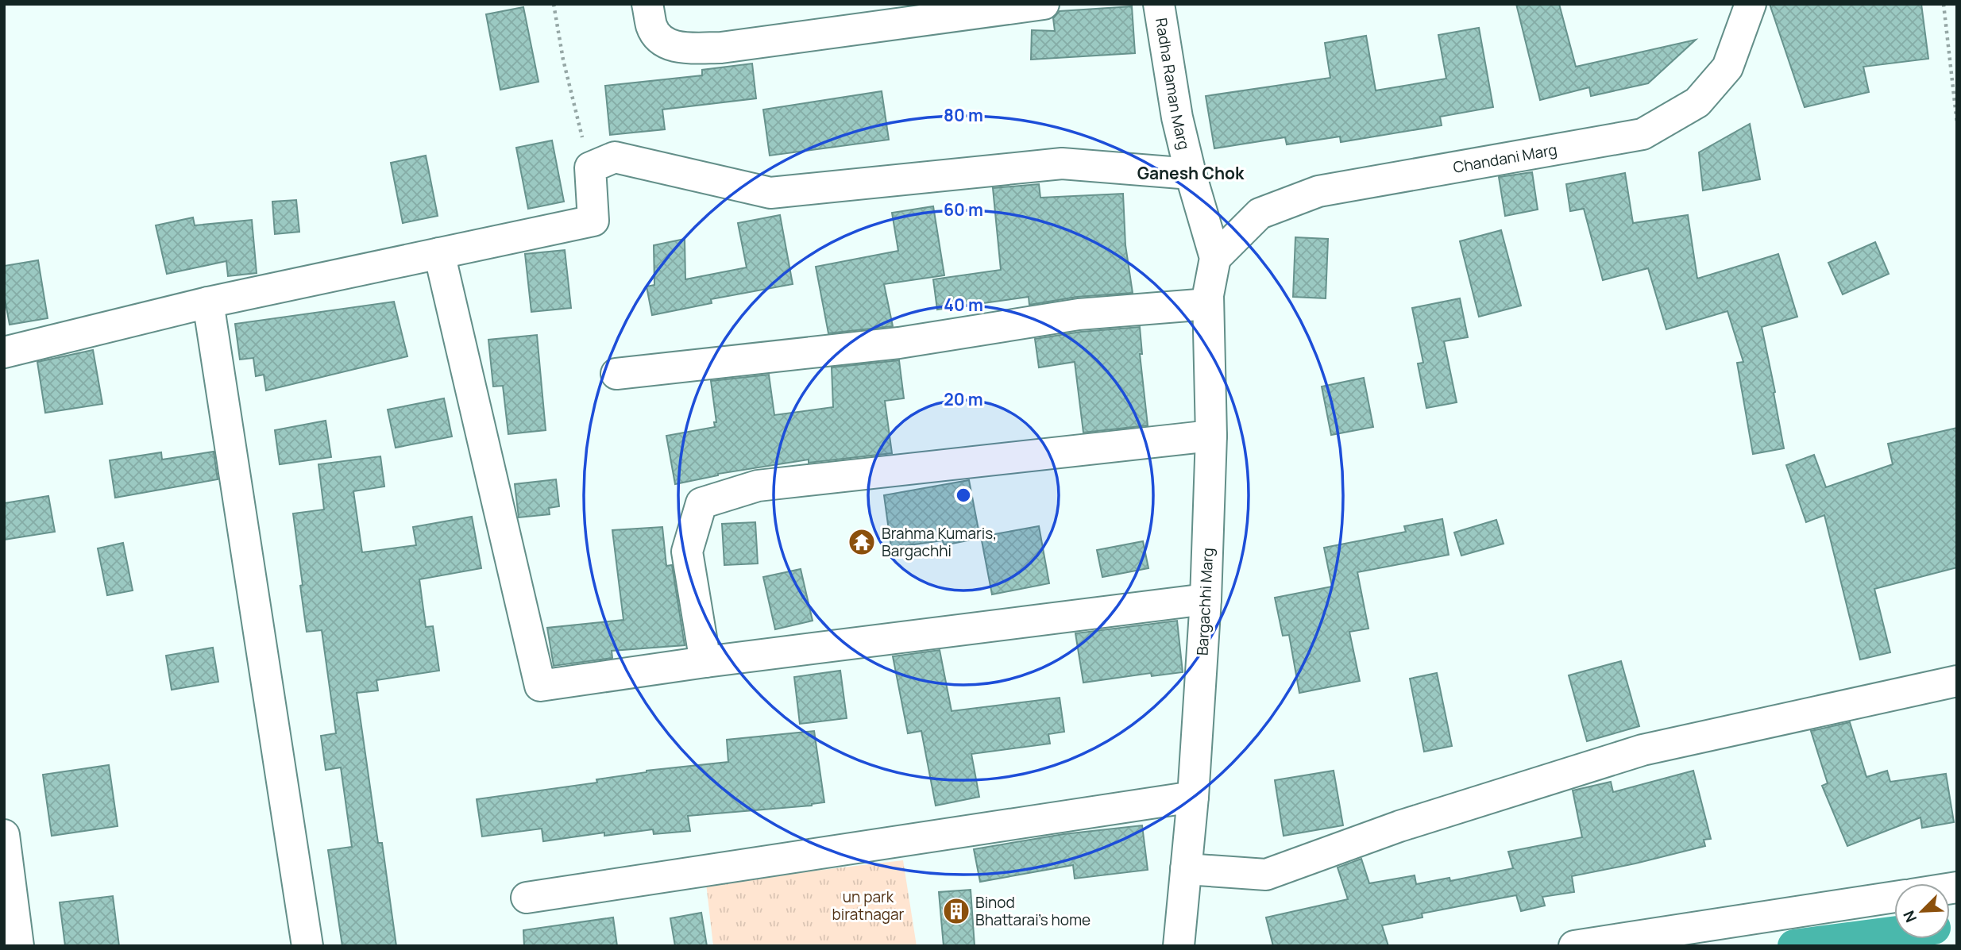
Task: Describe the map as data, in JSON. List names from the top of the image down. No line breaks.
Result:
{"streets":{"street":["Radha Raman Marg","Chandani Marg","Bargachhi Marg"]},"crossings":[["Radha Raman Marg","Chandani Marg"],["Radha Raman Marg","Bargachhi Marg"],["Chandani Marg","Bargachhi Marg"]],"districts":["Ganesh Chok"],"parks":["un park biratnagar"],"places":{"temple":["Brahma Kumaris, Bargachhi"],"building":["Binod Bhattarai's home"]},"north":"bottom left","rings":["80 m","60 m","40 m","20 m"]}
